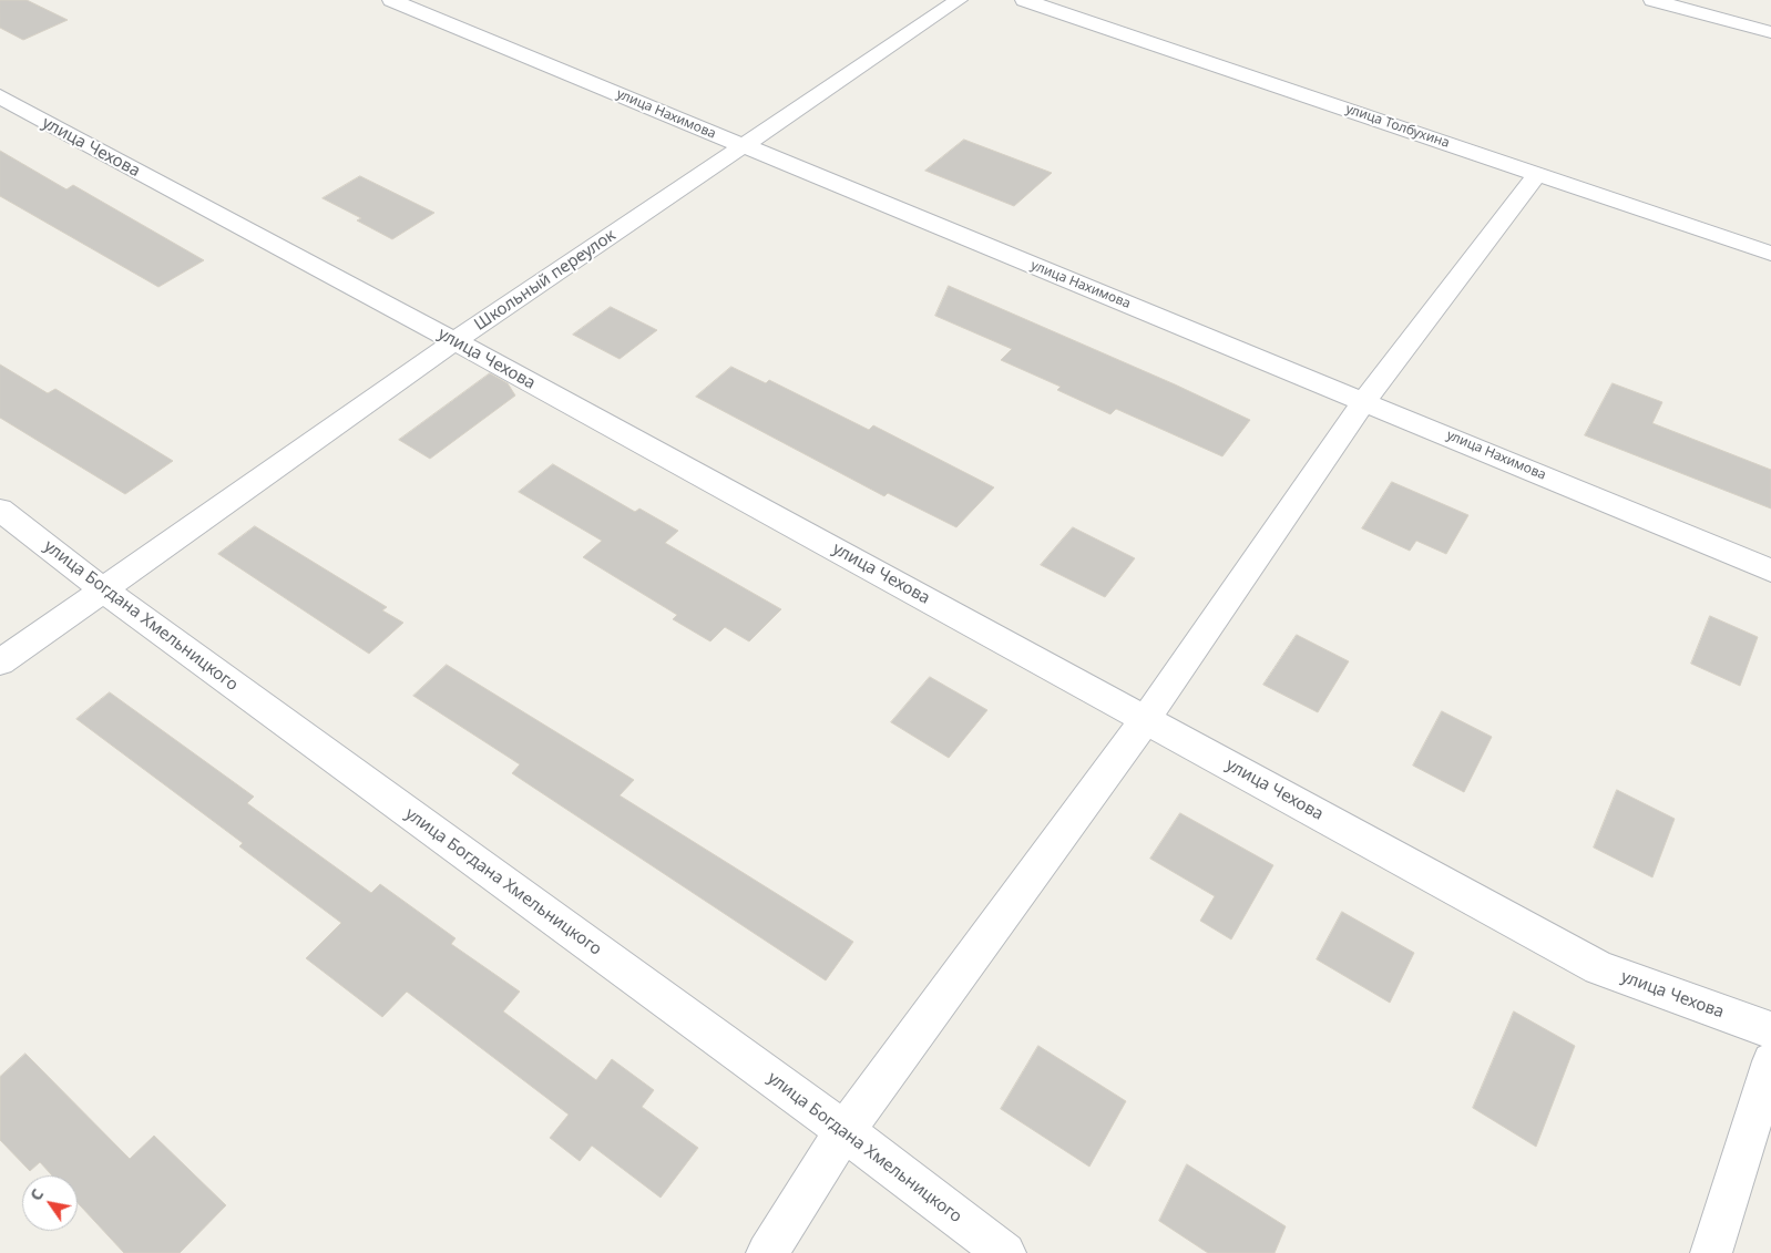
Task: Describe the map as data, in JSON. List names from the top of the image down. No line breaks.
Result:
{"streets":{"street":["улица Нахимова","улица Толбухина","улица Чехова","Школьный переулок","улица Богдана Хмельницкого"]},"crossings":[["улица Нахимова","Школьный переулок"],["улица Чехова","Школьный переулок"],["Школьный переулок","улица Богдана Хмельницкого"]],"north":"top left"}
